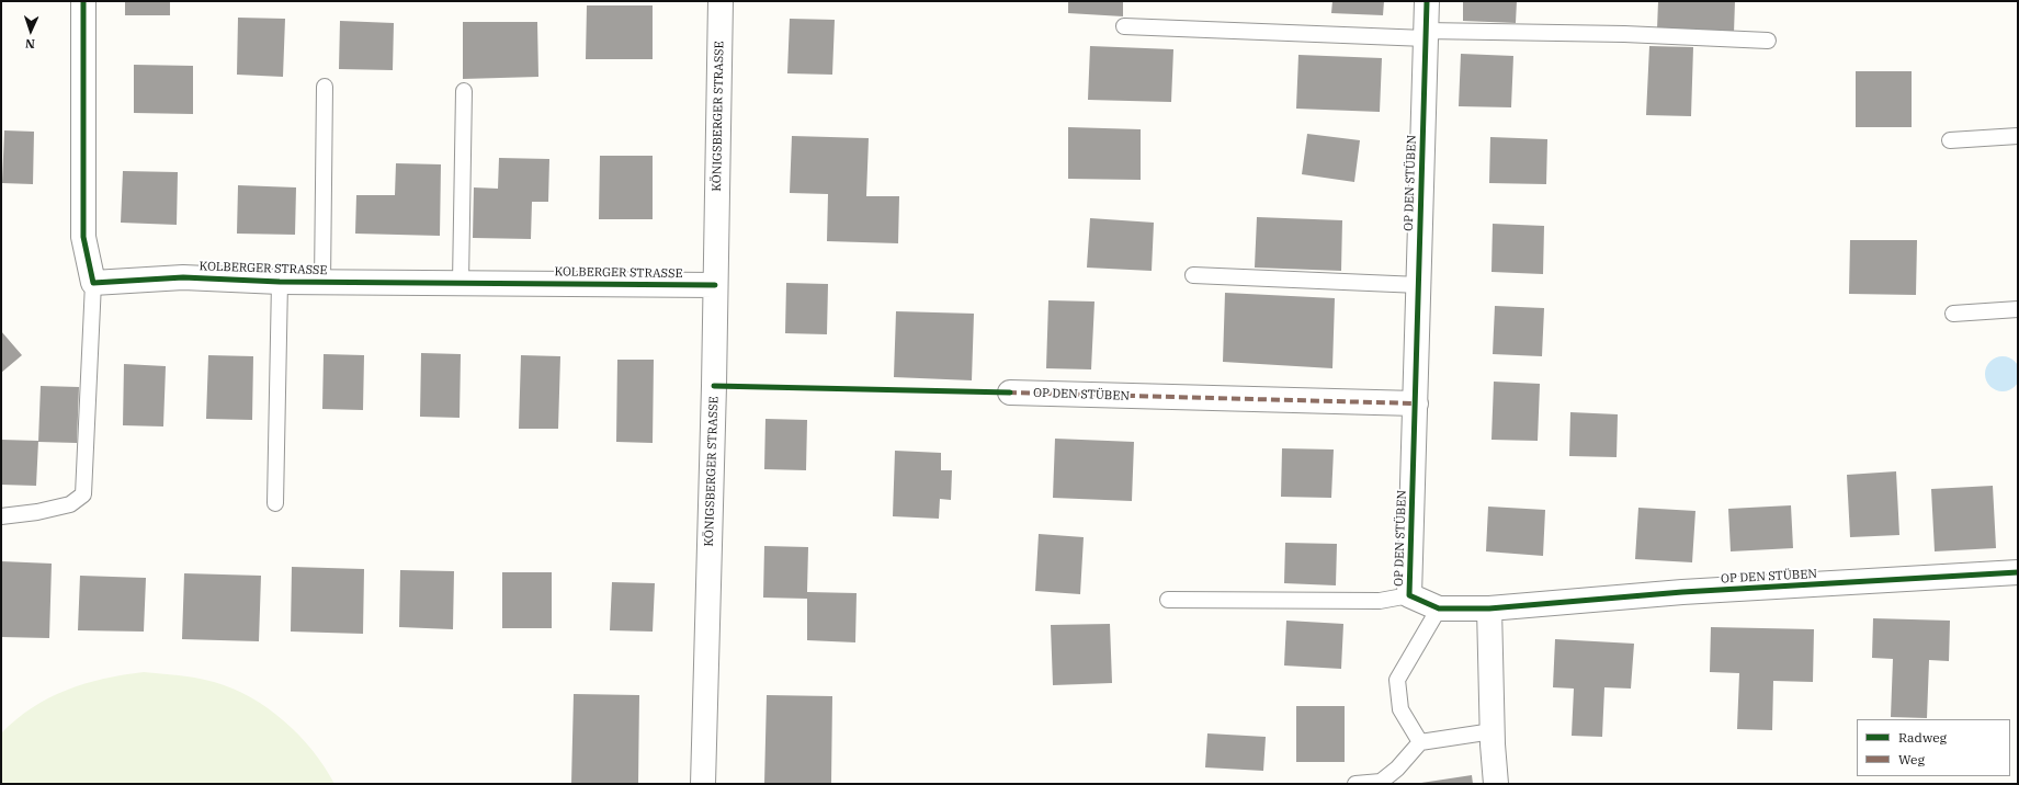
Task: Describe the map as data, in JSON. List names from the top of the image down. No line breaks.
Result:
{"streets":{"street":["KÖNIGSBERGER STRASSE","OP DEN STÜBEN","KOLBERGER STRASSE"]},"crossings":[["KÖNIGSBERGER STRASSE","KOLBERGER STRASSE"]],"legend":["Radweg","Weg"],"north":"bottom"}
